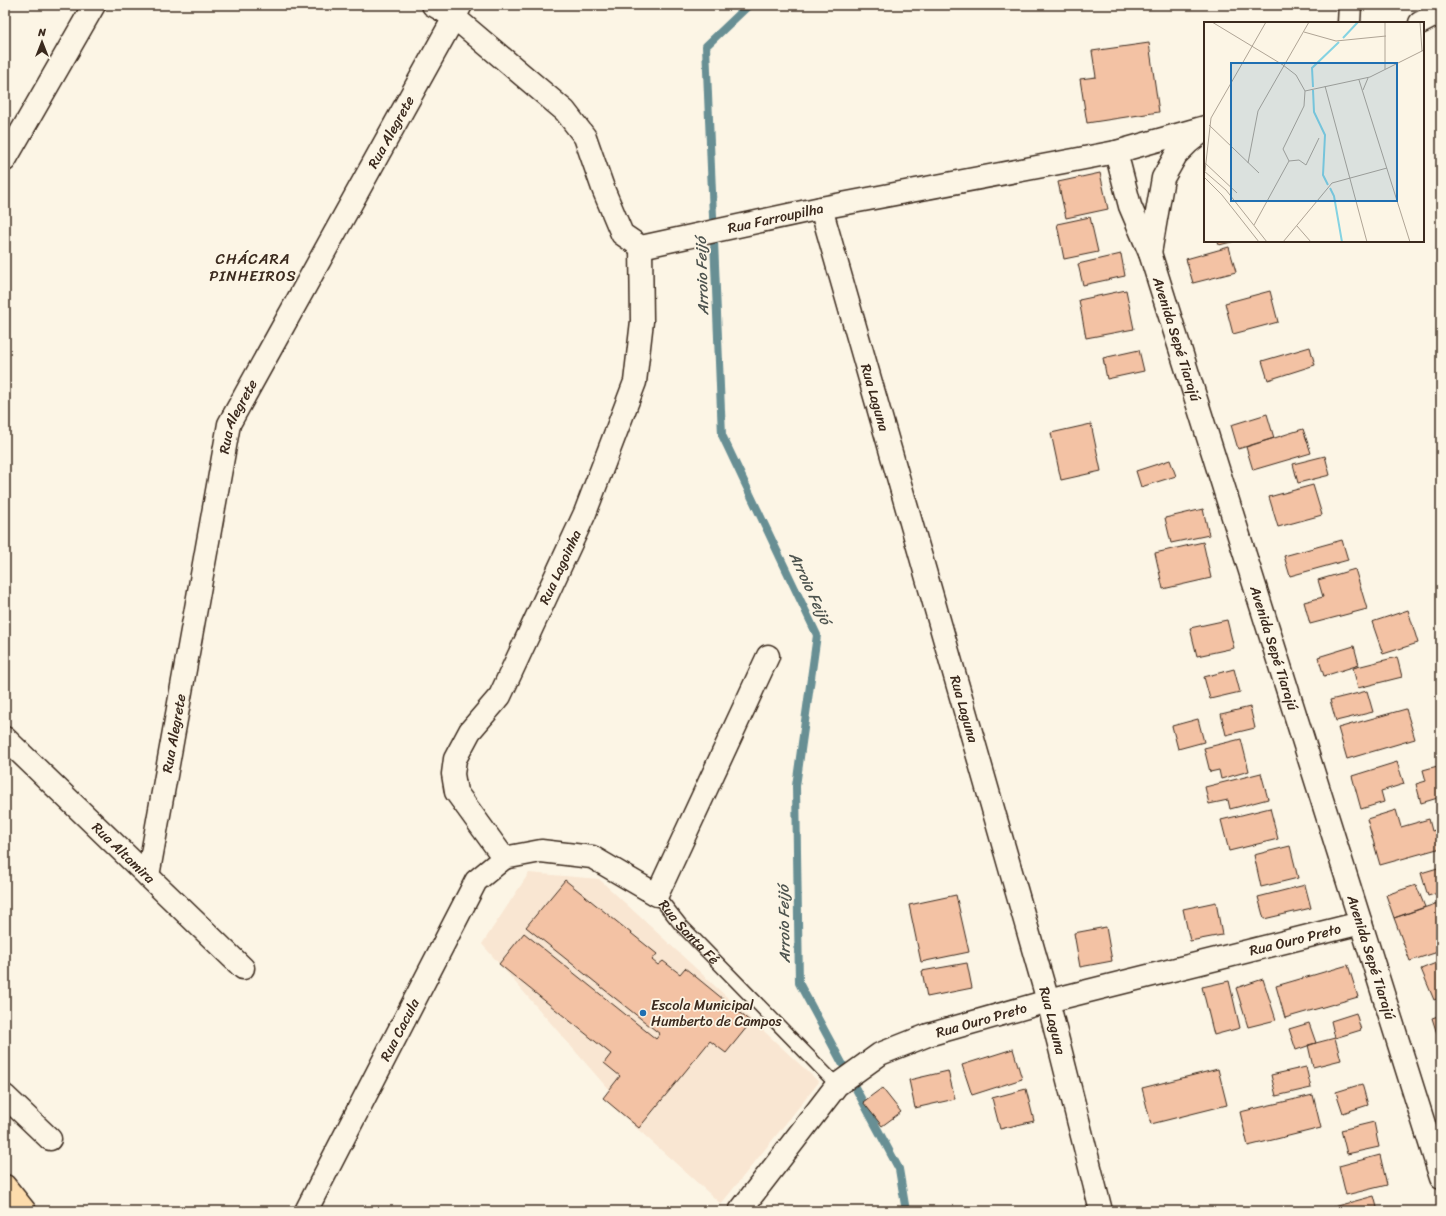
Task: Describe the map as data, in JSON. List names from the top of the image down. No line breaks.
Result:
{"streets":{"street":["Rua Alegrete","Rua Farroupilha","Avenida Sepé Tiarajú","Rua Laguna","Rua Lagoinha","Rua Altamira","Rua Santa Fé","Rua Ouro Preto","Rua Cacula"]},"crossings":[["Rua Alegrete","Rua Altamira"],["Rua Farroupilha","Rua Laguna"],["Rua Farroupilha","Rua Lagoinha"],["Avenida Sepé Tiarajú","Rua Ouro Preto"],["Rua Laguna","Rua Ouro Preto"],["Rua Lagoinha","Rua Santa Fé"],["Rua Lagoinha","Rua Cacula"],["Rua Santa Fé","Rua Ouro Preto"],["Rua Santa Fé","Rua Cacula"]],"districts":["CHÁCARA PINHEIROS"],"water":["Arroio Feijó"],"places":["Escola Municipal Humberto de Campos"],"north":"top"}
